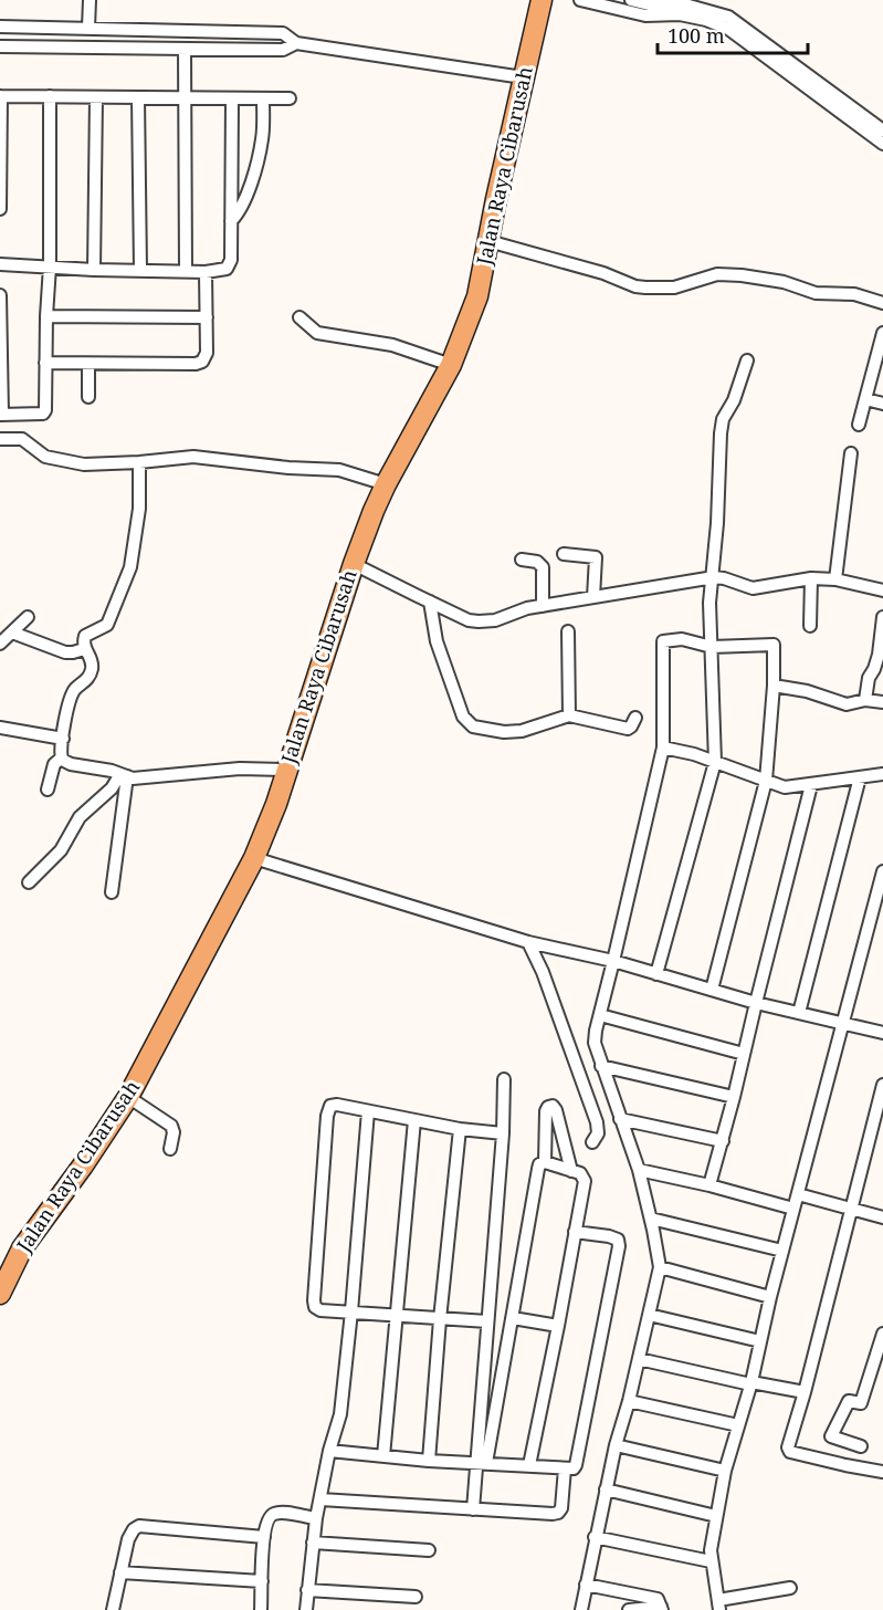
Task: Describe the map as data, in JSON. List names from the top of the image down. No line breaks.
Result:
{"streets":{"main road":["Jalan Raya Cibarusah"]},"scale_bar":"100 m"}
